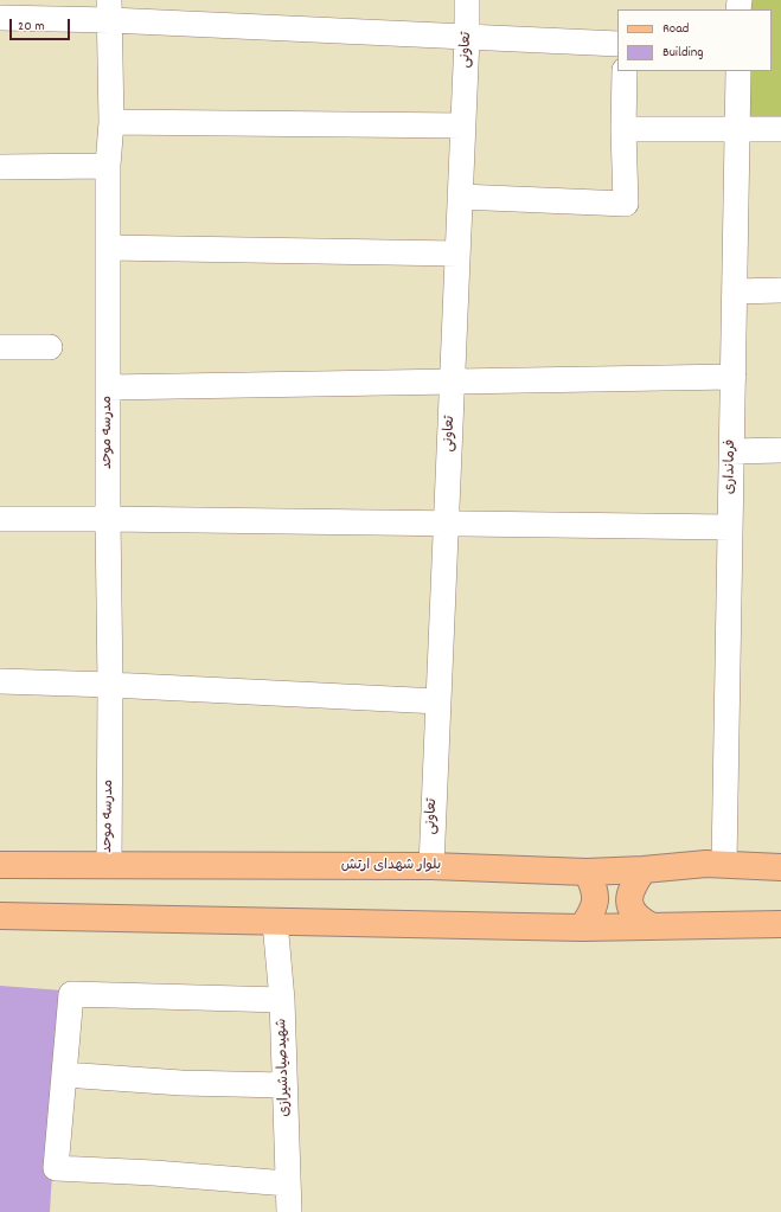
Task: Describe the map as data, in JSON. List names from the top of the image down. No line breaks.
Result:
{"streets":{"main road":["بلوار شهدای ارتش"],"street":["تعاونی","مدرسه موحد","فرمانداری","شهیدصیادشیرازی"]},"crossings":[["تعاونی","بلوار شهدای ارتش"],["مدرسه موحد","بلوار شهدای ارتش"],["فرمانداری","بلوار شهدای ارتش"]],"legend":["Road","Building"],"scale_bar":"20 m"}
